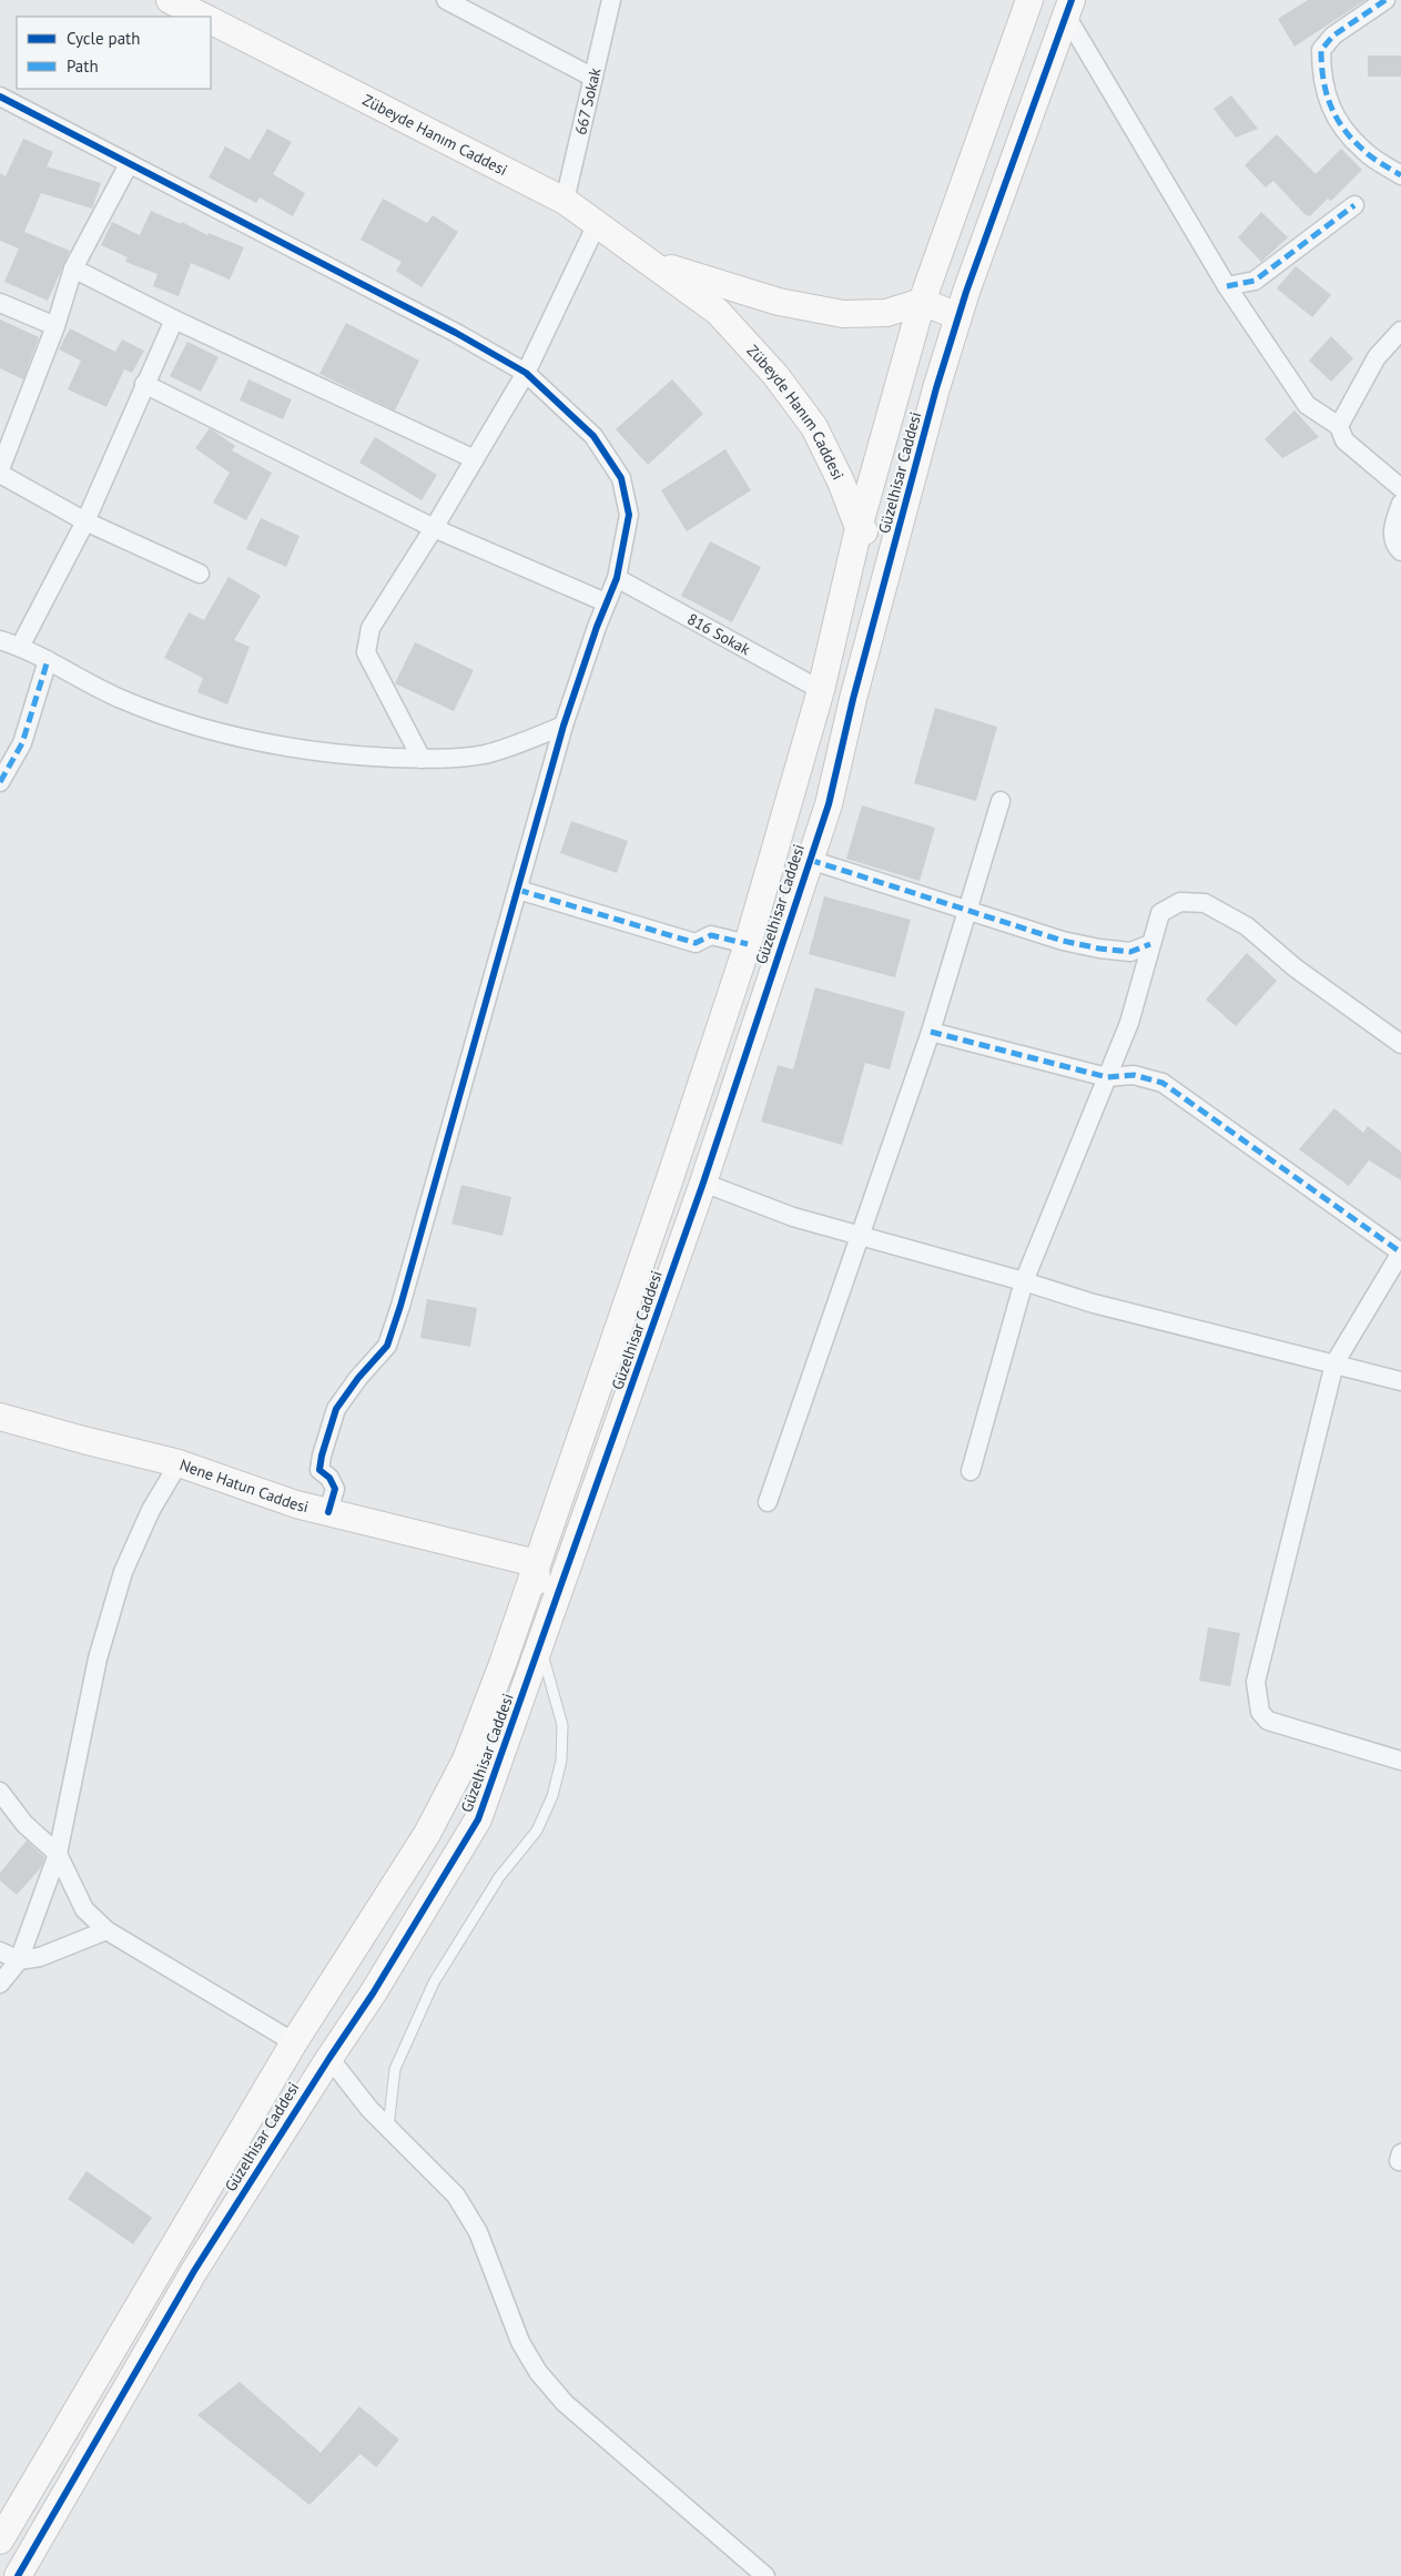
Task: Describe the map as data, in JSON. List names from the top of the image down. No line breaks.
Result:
{"streets":{"street":["667 Sokak","Zübeyde Hanım Caddesi","Güzelhisar Caddesi","816 Sokak","Nene Hatun Caddesi"]},"crossings":[["667 Sokak","Zübeyde Hanım Caddesi"],["Zübeyde Hanım Caddesi","Güzelhisar Caddesi"],["Güzelhisar Caddesi","816 Sokak"],["Güzelhisar Caddesi","Nene Hatun Caddesi"]],"legend":["Cycle path","Path"]}
